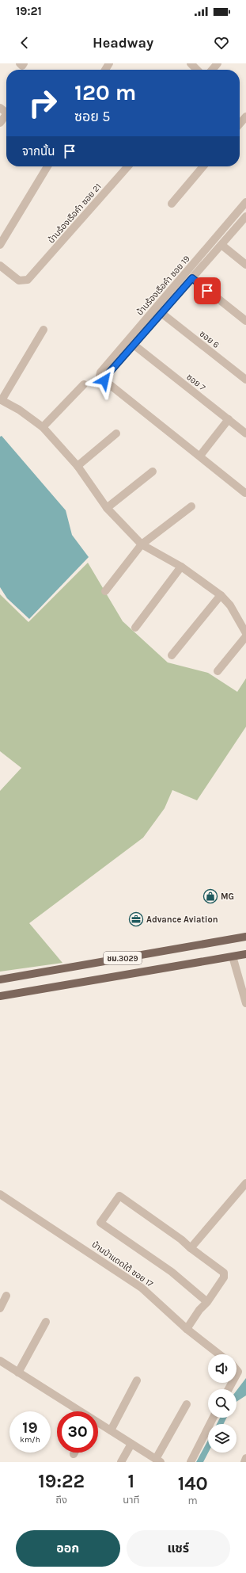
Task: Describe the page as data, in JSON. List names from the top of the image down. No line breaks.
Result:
{"streets":{"main road":["ชม.3029"],"street":["บ้านร้องเรือคำ ซอย 21","บ้านร้องเรือคำ ซอย 19","ซอย 6","ซอย 7","บ้านป่าแดดใต้ ซอย 17"]},"places":{"shop":["MG"],"office":["Advance Aviation"]},"page":{"status":"19:21","header":"Headway","turn":["120 m","ซอย 5"],"then":"จากนั้น","speed":"19 km/h","limit":"30","eta":["19:22","ถึง","1","นาที","140","m"],"buttons":["ออก","แชร์"]}}
